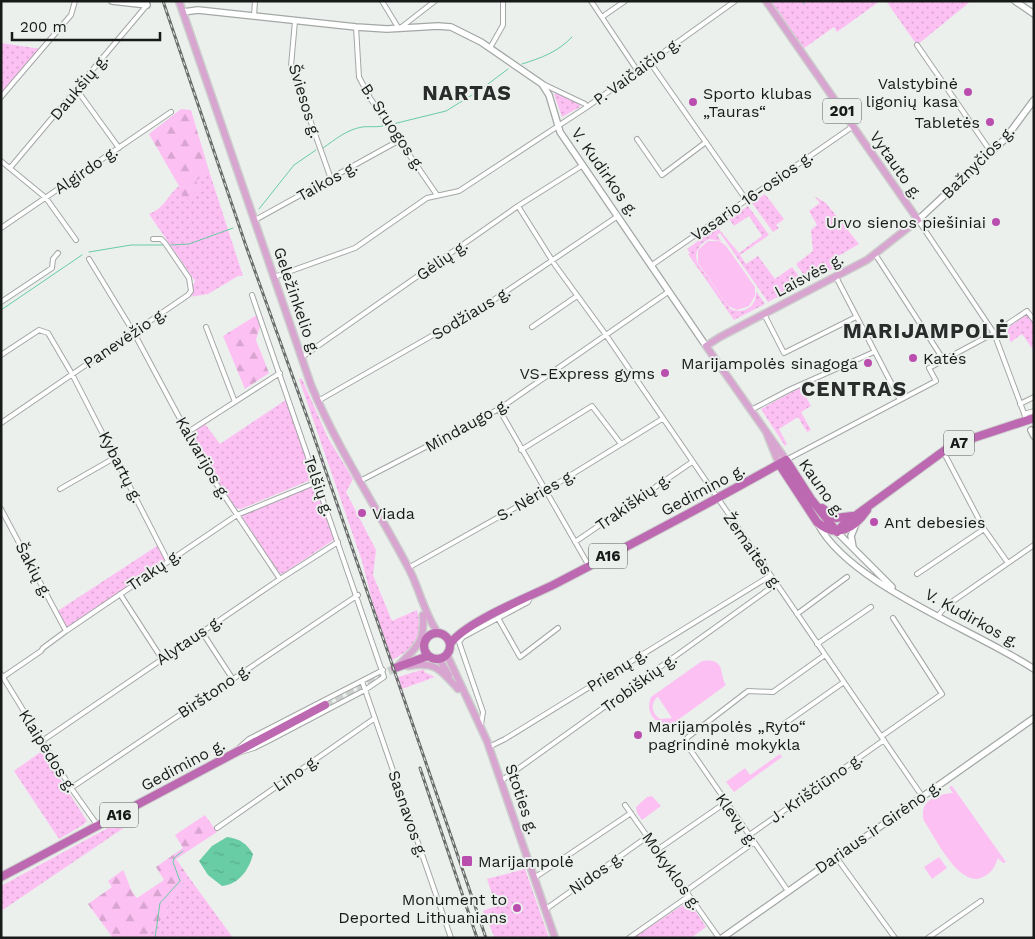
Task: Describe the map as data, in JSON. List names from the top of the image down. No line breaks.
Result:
{"streets":{"highway":["V. Kudirkos g.","A7","Kauno g.","Gedimino g.","A16"],"main road":["201","Bažnyčios g.","Vytauto g.","Laisvės g.","Geležinkelio g.","Stoties g.","Dariaus ir Girėno g."],"street":["P. Vaičaičio g.","Daukšių g.","Šviesos g.","B. Sruogos g.","Algirdo g.","Taikos g.","Vasario 16-osios g.","Gėlių g.","Sodžiaus g.","Panevėžio g.","Mindaugo g.","Kalvarijos g.","Kybartų g.","Telšių g.","S. Nėries g.","Trakiškių g.","Žemaitės g.","Šakių g.","Trakų g.","Alytaus g.","Prienų g.","Trobiškių g.","Birštono g.","Klaipėdos g.","Lino g.","J. Kriščiūno g.","Sasnavos g.","Klevų g.","Mokyklos g.","Nidos g."]},"crossings":[["P. Vaičaičio g.","B. Sruogos g."],["P. Vaičaičio g.","V. Kudirkos g."],["P. Vaičaičio g.","Geležinkelio g."],["Šviesos g.","V. Kudirkos g."],["Šviesos g.","Taikos g."],["B. Sruogos g.","V. Kudirkos g."],["B. Sruogos g.","Taikos g."],["Bažnyčios g.","Vytauto g."],["Bažnyčios g.","Laisvės g."],["Vytauto g.","Vasario 16-osios g."],["Vytauto g.","Laisvės g."],["V. Kudirkos g.","Vasario 16-osios g."],["V. Kudirkos g.","Gėlių g."],["V. Kudirkos g.","Laisvės g."],["V. Kudirkos g.","Geležinkelio g."],["V. Kudirkos g.","Sodžiaus g."],["V. Kudirkos g.","Mindaugo g."],["V. Kudirkos g.","Kauno g."],["V. Kudirkos g.","Gedimino g."],["Taikos g.","Geležinkelio g."],["Gėlių g.","Geležinkelio g."],["Gėlių g.","Žemaitės g."],["Geležinkelio g.","Sodžiaus g."],["Geležinkelio g.","Mindaugo g."],["Geležinkelio g.","Gedimino g."],["Geležinkelio g.","S. Nėries g."],["Geležinkelio g.","Stoties g."],["Sodžiaus g.","Žemaitės g."],["Panevėžio g.","Kalvarijos g."],["Panevėžio g.","Kybartų g."],["Mindaugo g.","Žemaitės g."],["Kalvarijos g.","Trakų g."],["Kalvarijos g.","Alytaus g."],["Kybartų g.","Trakų g."],["Telšių g.","Trakų g."],["Telšių g.","Alytaus g."],["Telšių g.","Birštono g."],["Telšių g.","Sasnavos g."],["Kauno g.","Gedimino g."],["Gedimino g.","Žemaitės g."],["Gedimino g.","Klaipėdos g."],["Gedimino g.","Stoties g."],["S. Nėries g.","Žemaitės g."],["Trakiškių g.","Žemaitės g."],["Žemaitės g.","Prienų g."],["Žemaitės g.","Trobiškių g."],["Žemaitės g.","J. Kriščiūno g."],["Žemaitės g.","Klevų g."],["Žemaitės g.","Dariaus ir Girėno g."],["Šakių g.","Trakų g."],["Trakų g.","Klaipėdos g."],["Alytaus g.","Klaipėdos g."],["Prienų g.","Stoties g."],["Trobiškių g.","Stoties g."],["Birštono g.","Klaipėdos g."],["Lino g.","Sasnavos g."],["J. Kriščiūno g.","Klevų g."],["Stoties g.","Nidos g."],["Klevų g.","Dariaus ir Girėno g."],["Dariaus ir Girėno g.","Mokyklos g."],["Mokyklos g.","Nidos g."]],"districts":["NARTAS","MARIJAMPOLĖ","CENTRAS"],"places":{"other":["Valstybinė ligonių kasa","Sporto klubas „Tauras“","Tabletės","Urvo sienos piešiniai","Katės","Marijampolės sinagoga","VS-Express gyms","Viada","Ant debesies","Marijampolės „Ryto“ pagrindinė mokykla","Monument to Deported Lithuanians"],"transit":["Marijampolė"]},"scale_bar":"200 m"}
